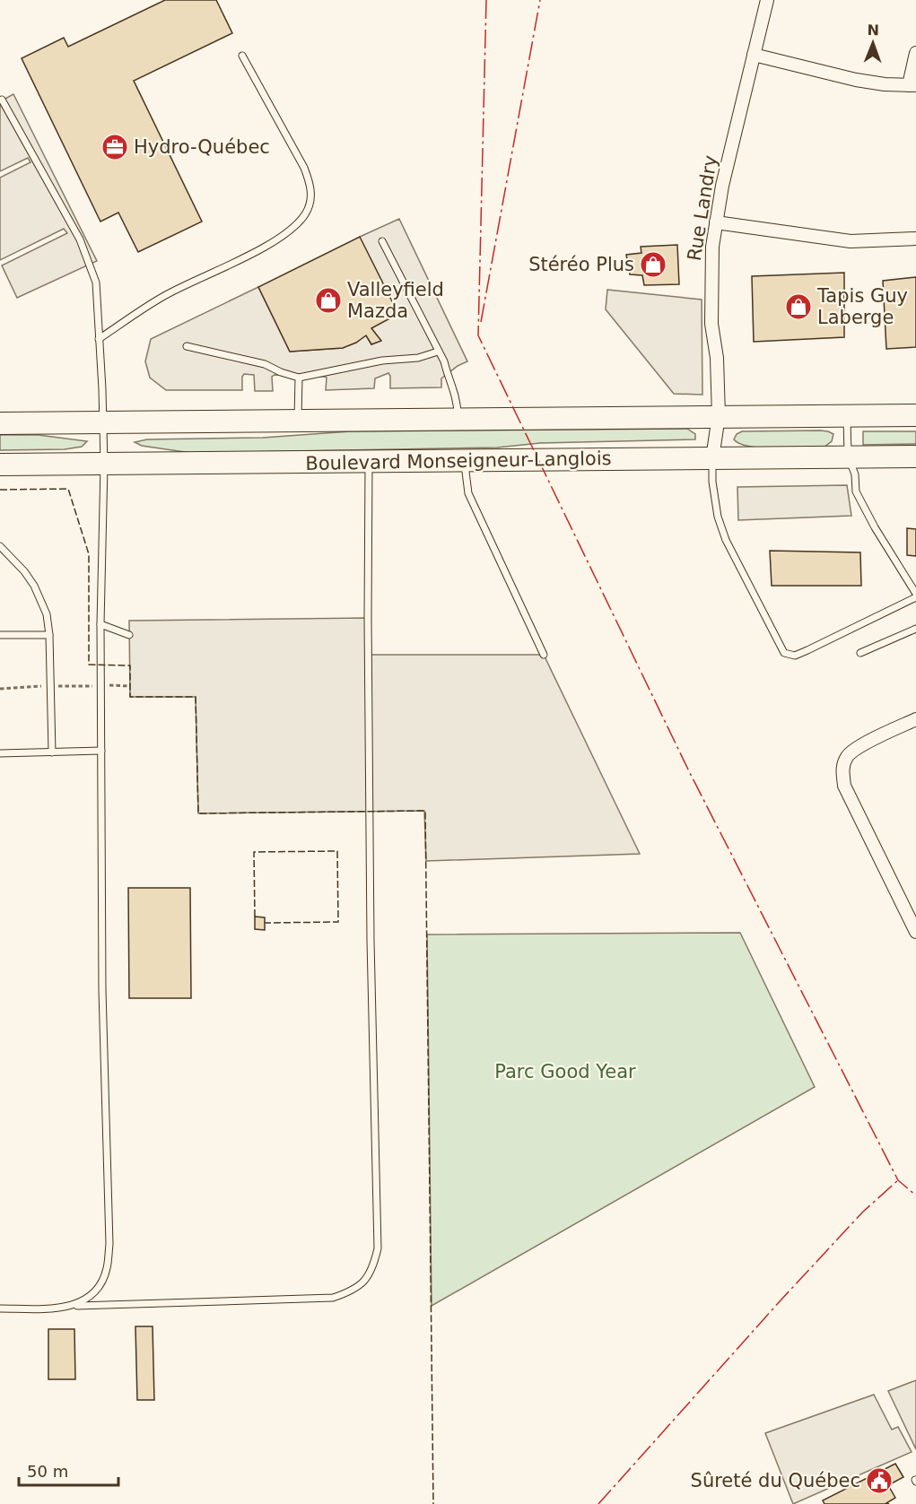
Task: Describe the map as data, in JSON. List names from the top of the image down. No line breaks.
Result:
{"streets":{"highway":["Boulevard Monseigneur-Langlois"],"street":["Rue Landry"]},"crossings":[["Rue Landry","Boulevard Monseigneur-Langlois"]],"parks":["Parc Good Year"],"places":{"office":["Hydro-Québec"],"shop":["Stéréo Plus","Valleyfield Mazda","Tapis Guy Laberge"],"public building":["Sûreté du Québec"]},"scale_bar":"50 m","north":"top"}
